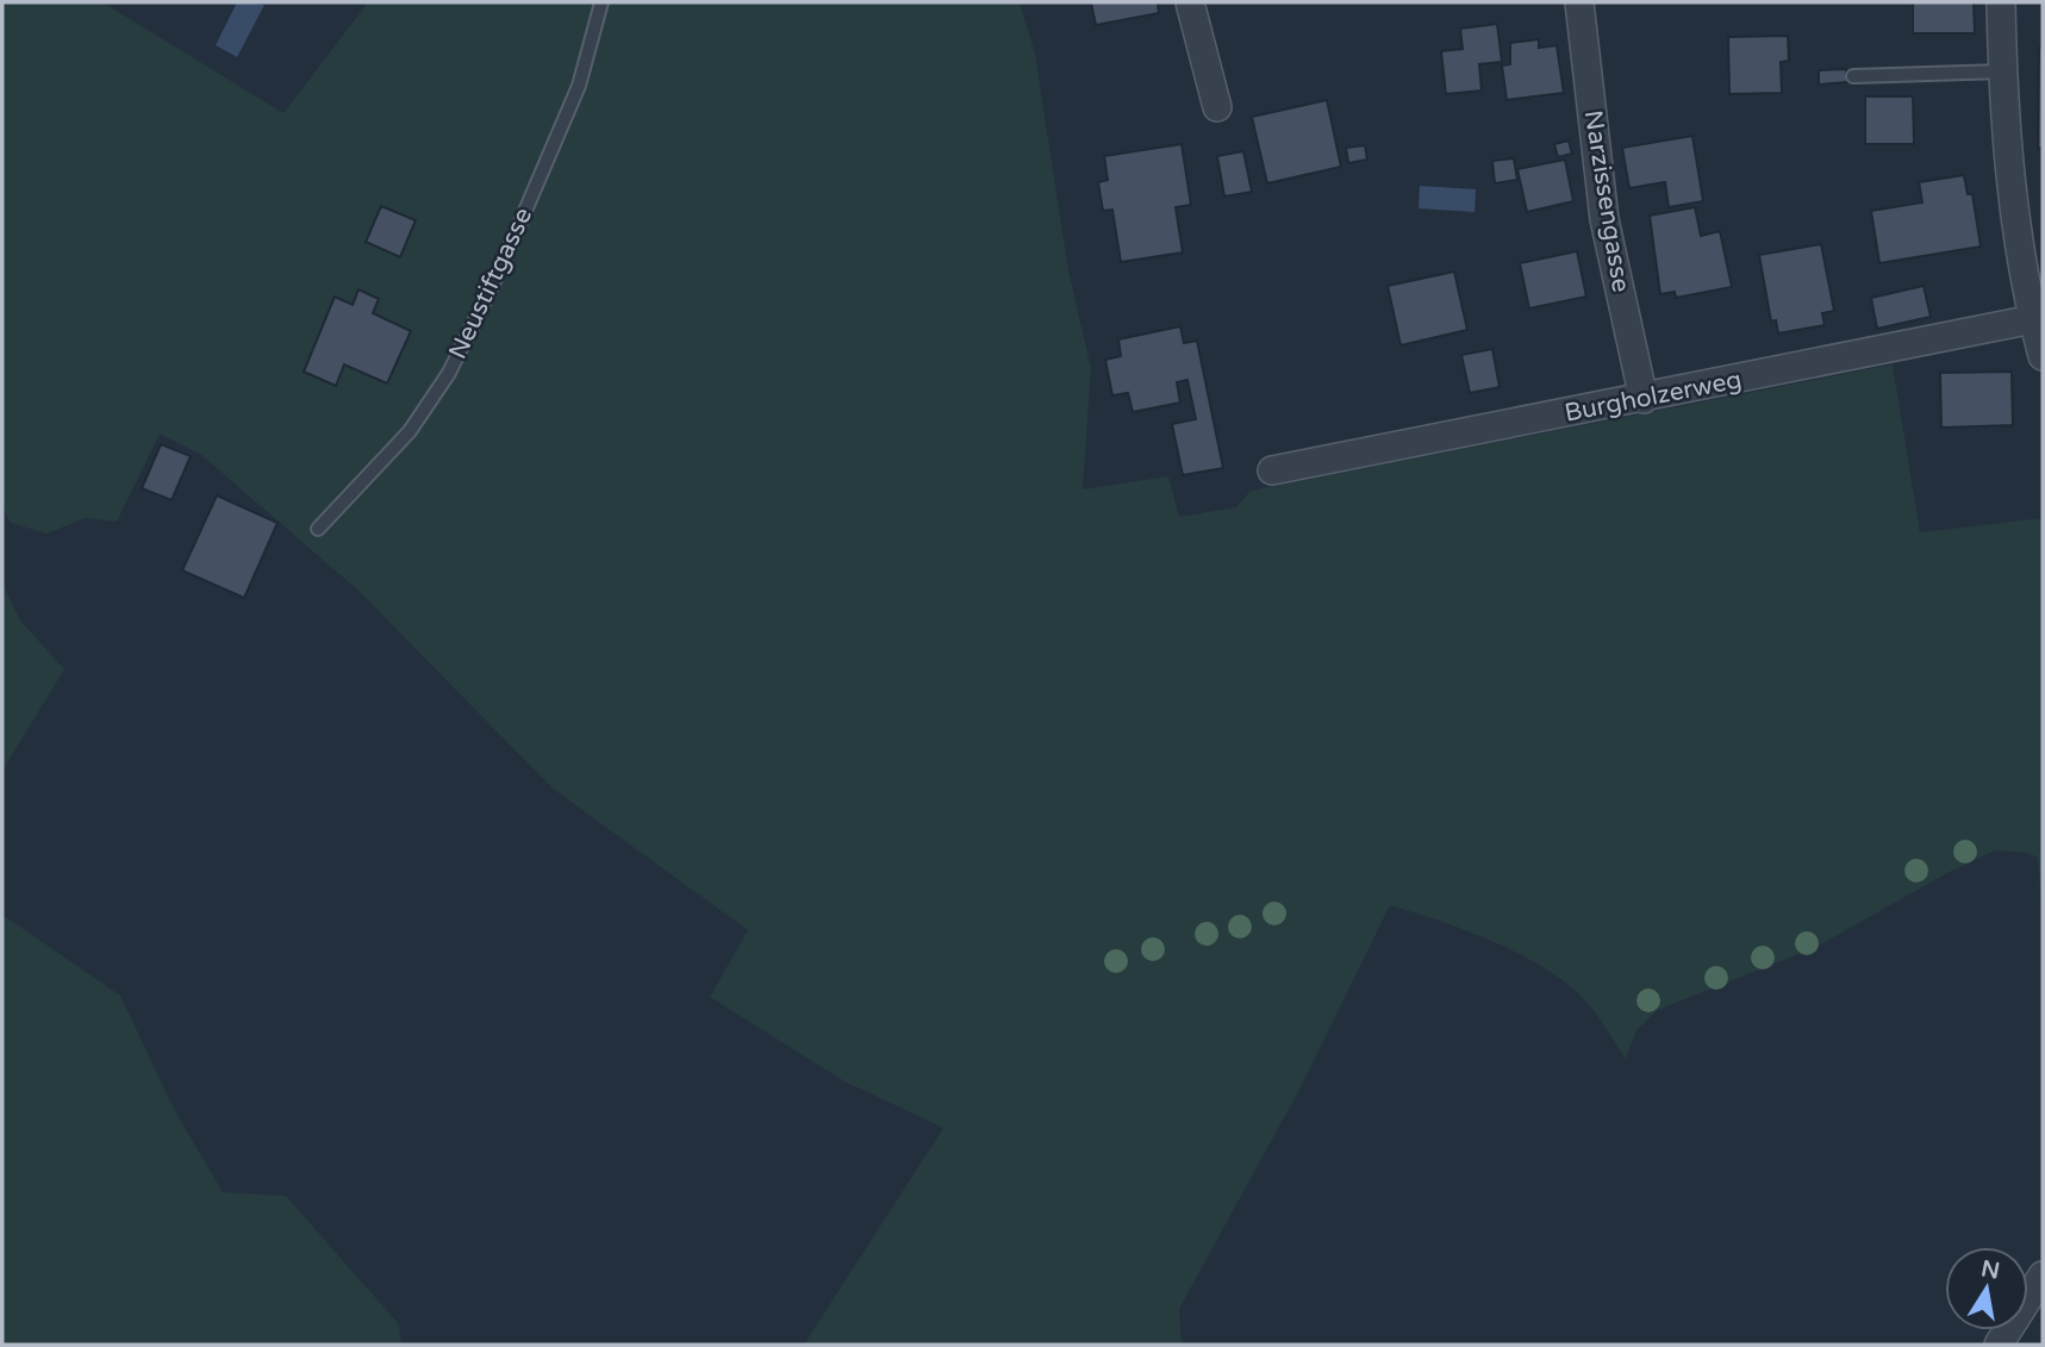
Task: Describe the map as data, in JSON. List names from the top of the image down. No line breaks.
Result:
{"streets":{"street":["Narzissengasse","Burgholzerweg"],"lane":["Neustiftgasse"]},"crossings":[["Narzissengasse","Burgholzerweg"]],"north":"top"}
